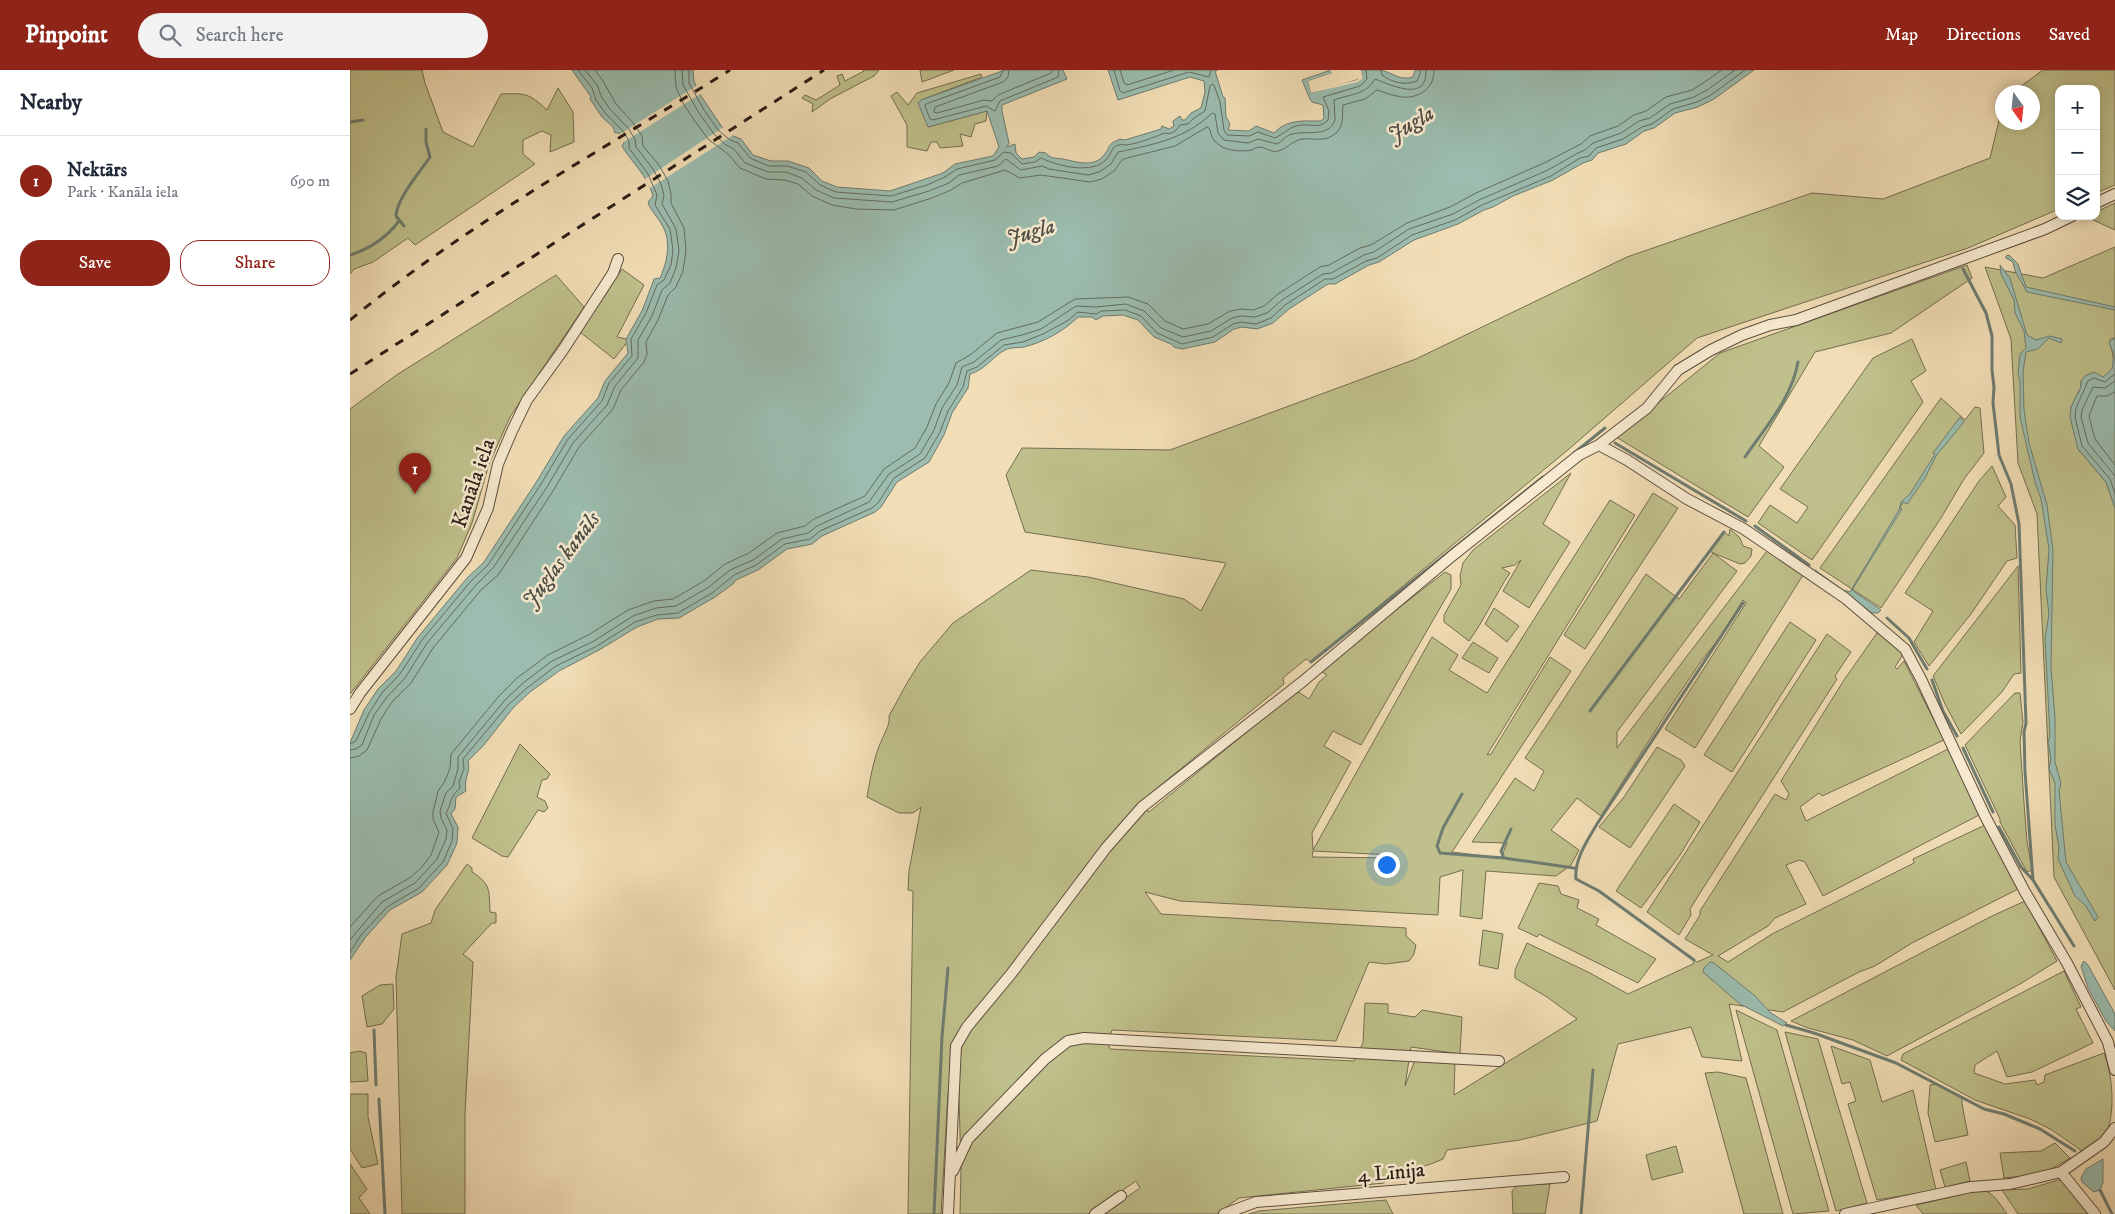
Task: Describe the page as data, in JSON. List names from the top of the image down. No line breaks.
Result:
{"streets":{"street":["Kanāla iela","4 Līnija"]},"water":["Jugla","Juglas kanāls"],"north":"bottom","page":{"header":"Pinpoint","search":"Search here","nav":["Map","Directions","Saved"],"heading":"Nearby","map_buttons":["+","−"],"list":[{"mark":"1","name":"Nektārs","note":"Park · Kanāla iela","value":"690 m"}],"buttons":["Save","Share"],"pins":"1"}}
